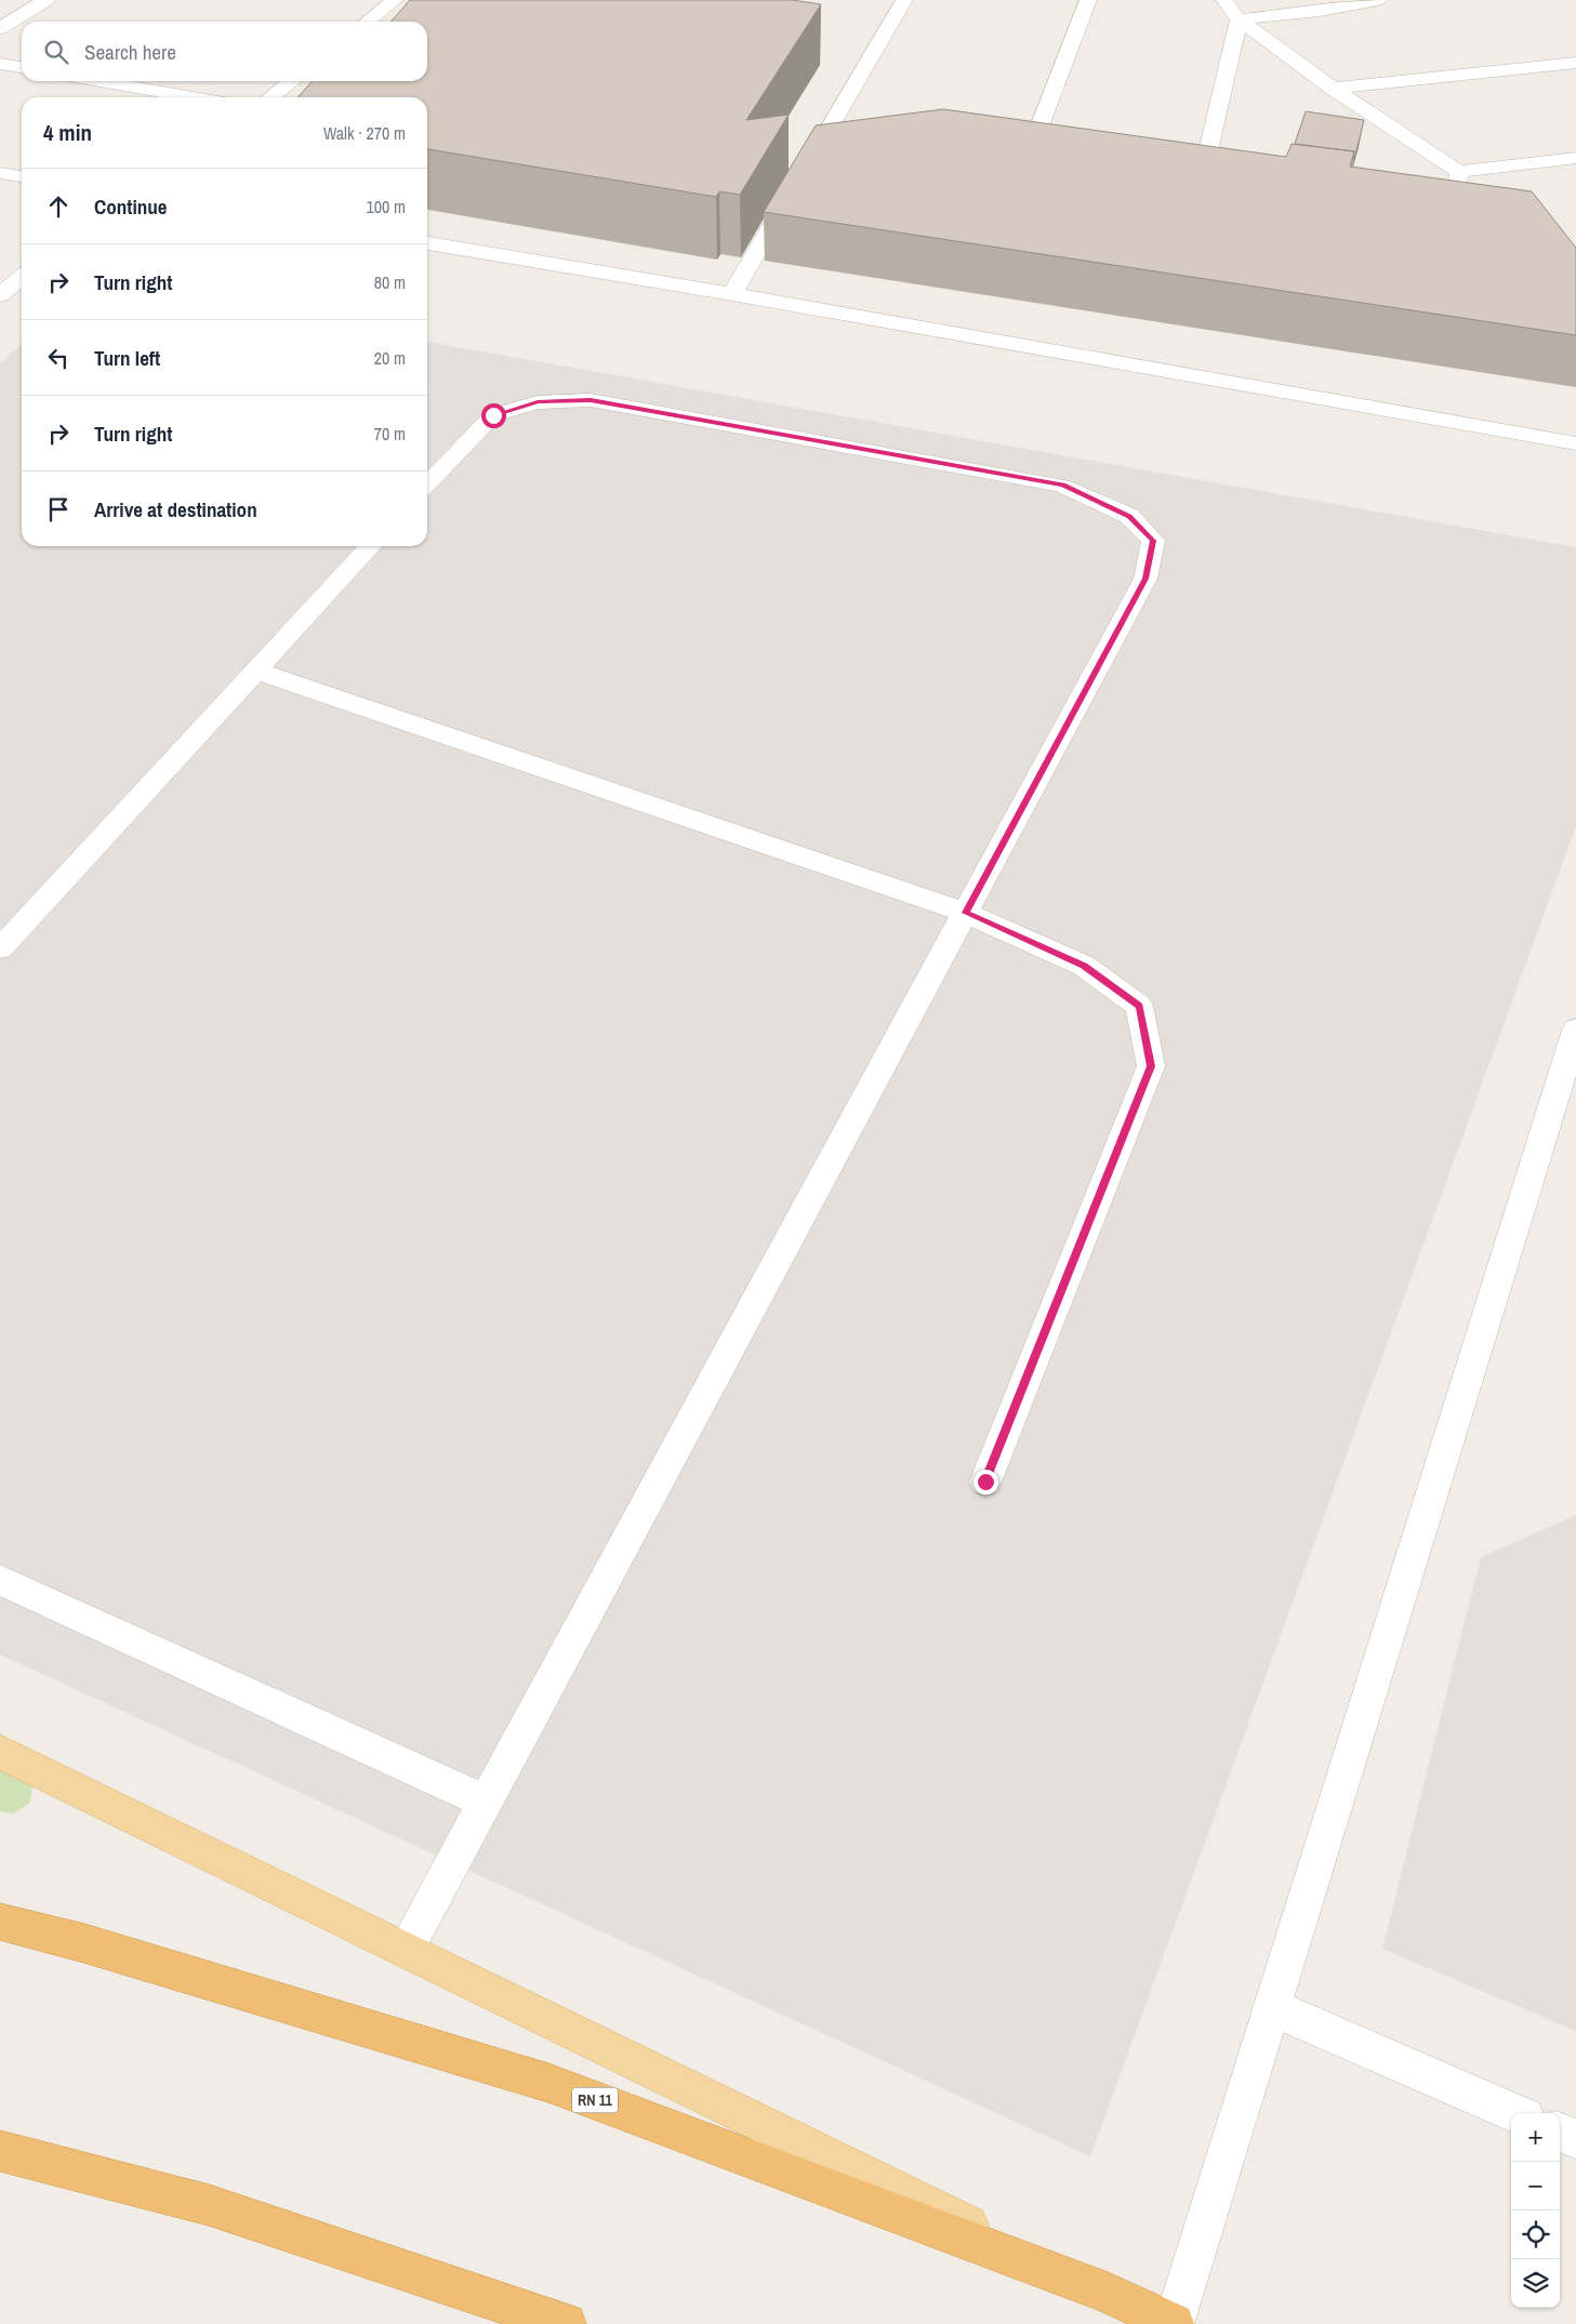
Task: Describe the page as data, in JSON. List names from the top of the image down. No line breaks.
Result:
{"streets":{"highway":["RN 11"]},"page":{"search":"Search here","heading":["4 min","Walk · 270 m"],"list":[["Continue","100 m"],["Turn right","80 m"],["Turn left","20 m"],["Turn right","70 m"],"Arrive at destination"],"map_buttons":["+","−"]}}
